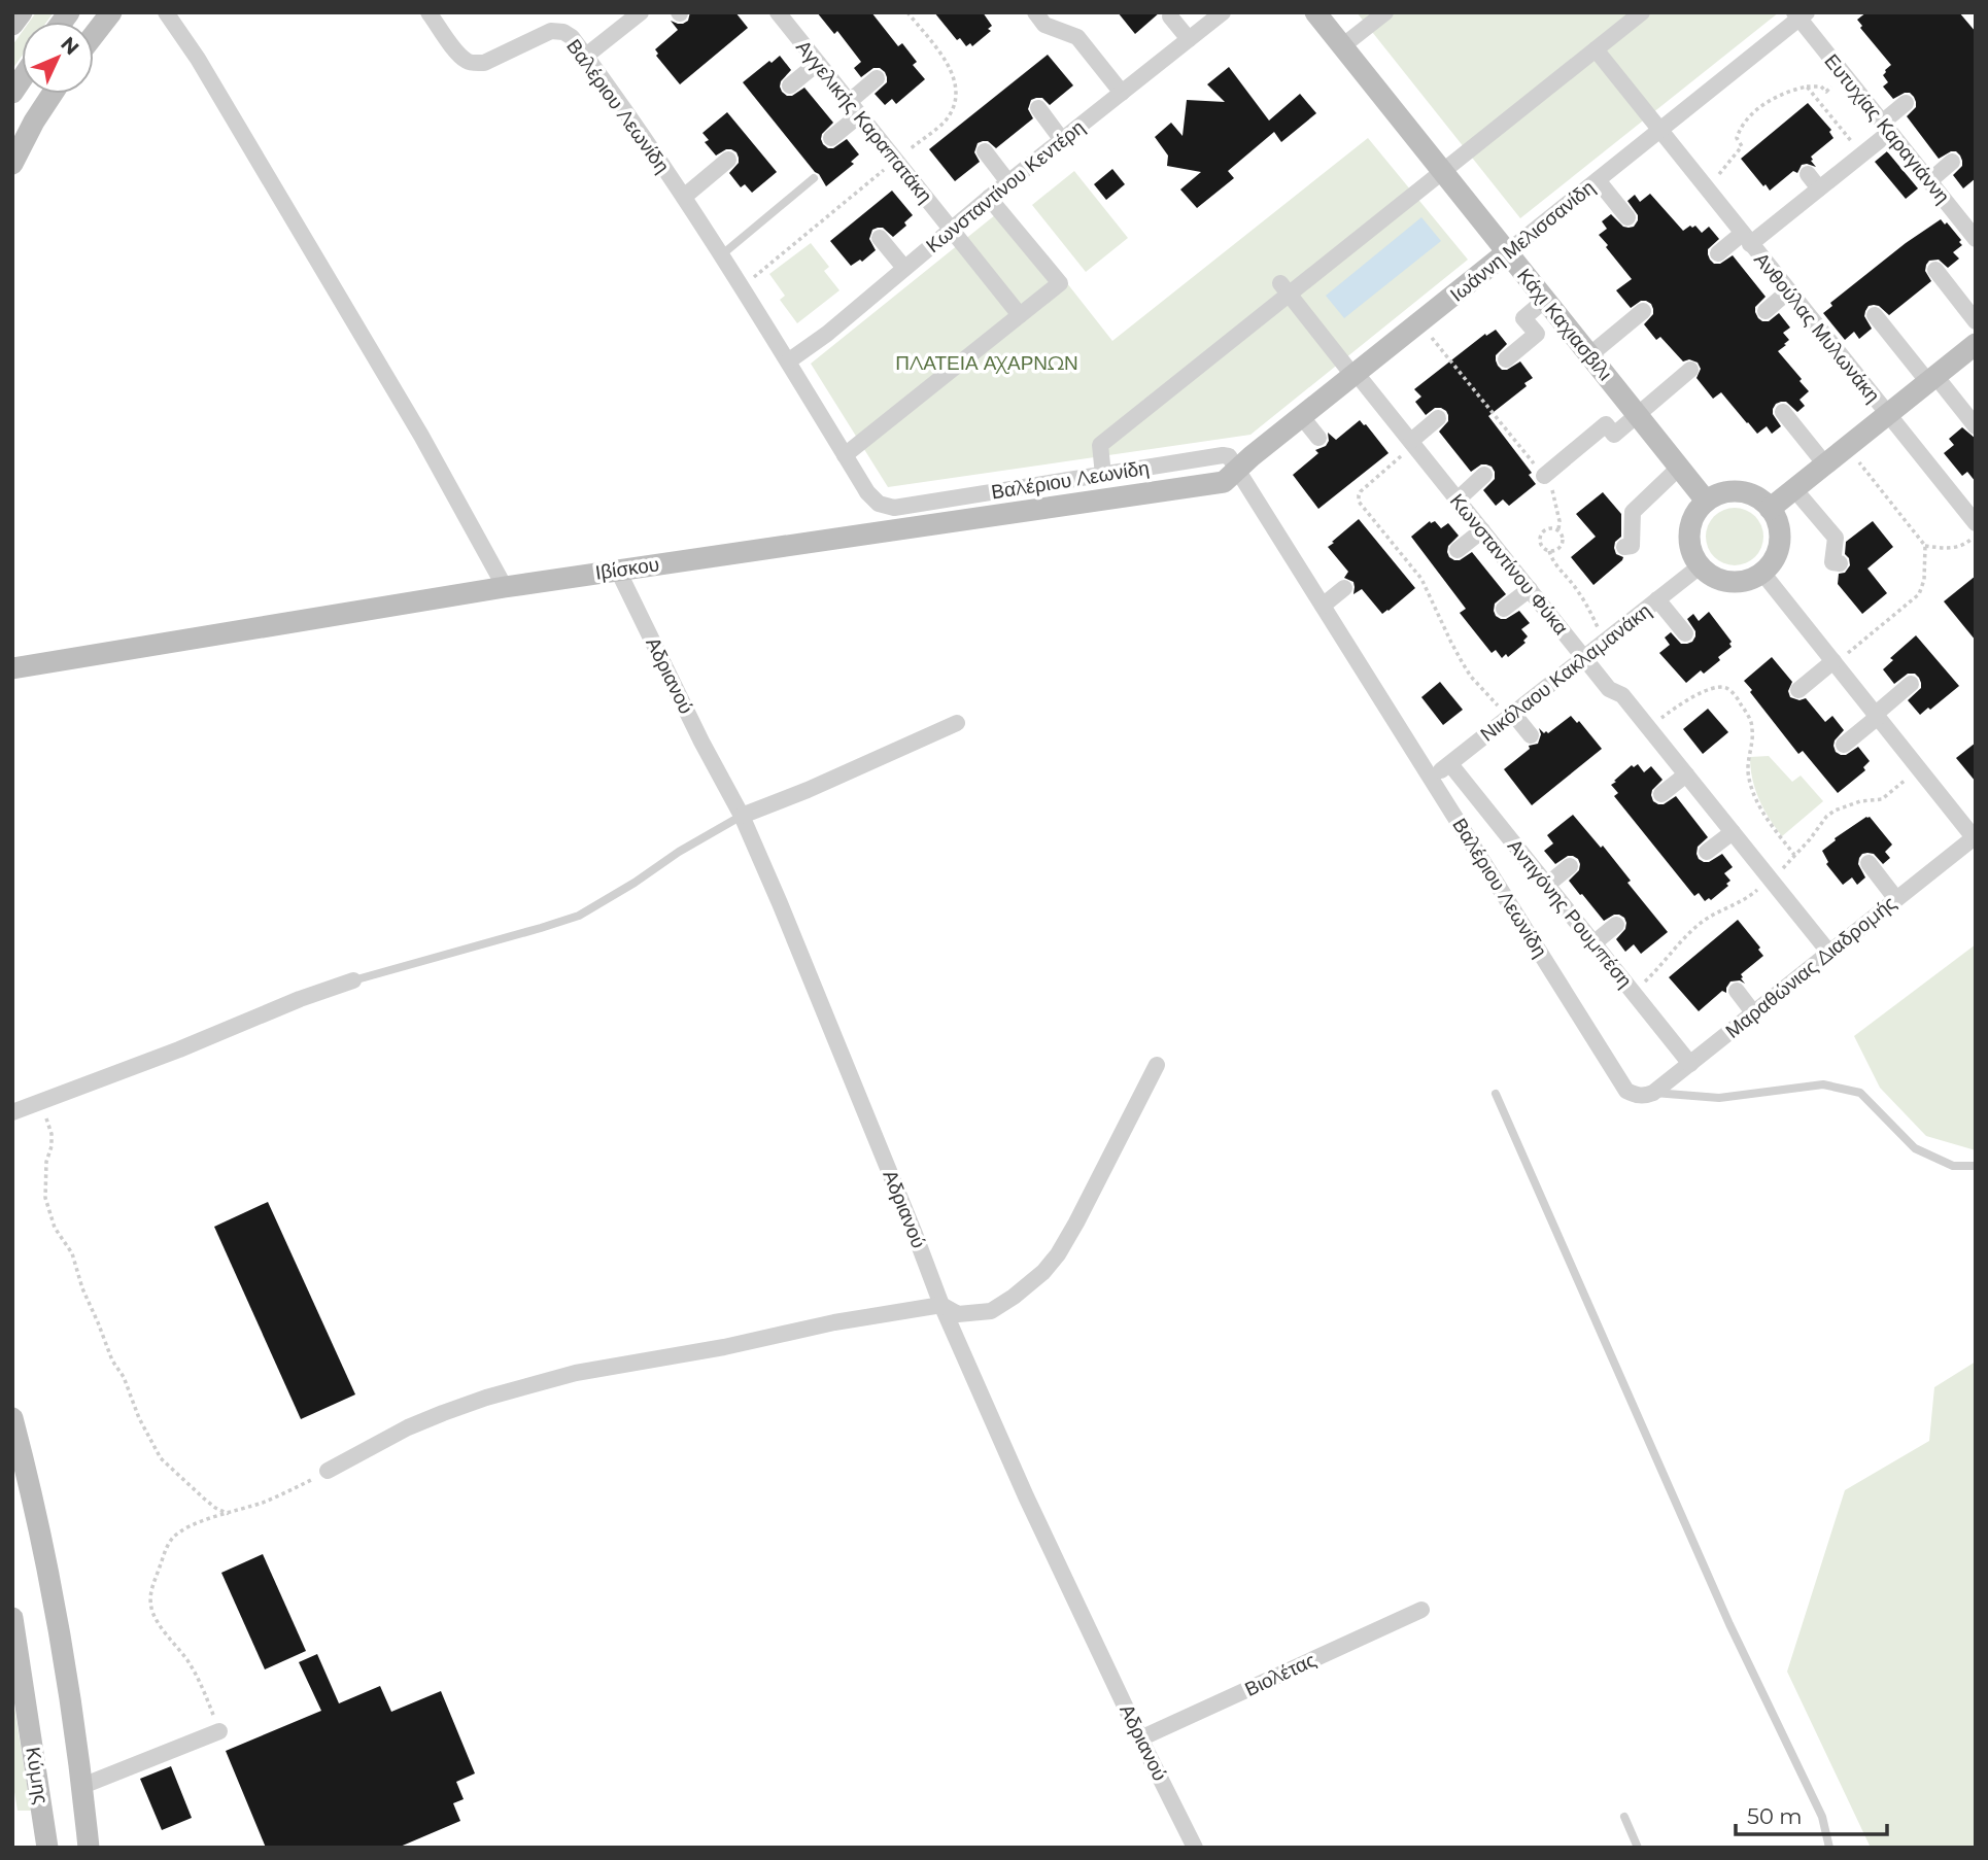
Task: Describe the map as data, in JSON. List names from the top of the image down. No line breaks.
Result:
{"streets":{"street":["Βαλέριου Λεωνίδη","Αγγελικής Καραπατάκη","Ευτυχίας Καραγιάννη","Κωνσταντίνου Κεντέρη","Ιωάννη Μελισσανίδη","Κάχι Καχιασβίλι","Ανθούλας Μυλωνάκη","Κωνσταντίνου Φύκα","Ιβίσκου","Νικόλαου Κακλαμανάκη","Αδριανού","Αντιγόνης Ρουμπέση","Μαραθώνιας Διαδρομής","Βιολέτας","Κύμης"]},"crossings":[["Βαλέριου Λεωνίδη","Κωνσταντίνου Κεντέρη"],["Βαλέριου Λεωνίδη","Ιωάννη Μελισσανίδη"],["Βαλέριου Λεωνίδη","Ιβίσκου"],["Βαλέριου Λεωνίδη","Νικόλαου Κακλαμανάκη"],["Βαλέριου Λεωνίδη","Μαραθώνιας Διαδρομής"],["Αγγελικής Καραπατάκη","Κωνσταντίνου Κεντέρη"],["Ευτυχίας Καραγιάννη","Ιωάννη Μελισσανίδη"],["Ιωάννη Μελισσανίδη","Κάχι Καχιασβίλι"],["Ιωάννη Μελισσανίδη","Ανθούλας Μυλωνάκη"],["Ιωάννη Μελισσανίδη","Κωνσταντίνου Φύκα"],["Ιωάννη Μελισσανίδη","Ιβίσκου"],["Κάχι Καχιασβίλι","Νικόλαου Κακλαμανάκη"],["Κωνσταντίνου Φύκα","Νικόλαου Κακλαμανάκη"],["Κωνσταντίνου Φύκα","Μαραθώνιας Διαδρομής"],["Ιβίσκου","Αδριανού"],["Νικόλαου Κακλαμανάκη","Αντιγόνης Ρουμπέση"],["Αδριανού","Βιολέτας"],["Αντιγόνης Ρουμπέση","Μαραθώνιας Διαδρομής"]],"parks":["ΠΛΑΤΕΙΑ ΑΧΑΡΝΩΝ"],"scale_bar":"50 m","north":"top right"}
